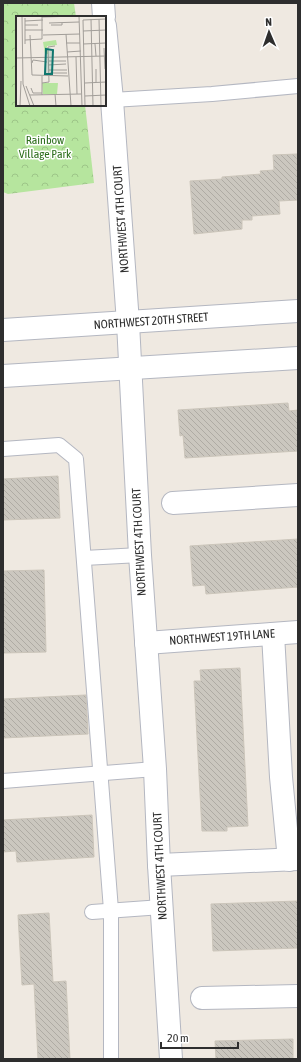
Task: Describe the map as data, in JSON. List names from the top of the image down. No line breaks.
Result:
{"streets":{"street":["NORTHWEST 4TH COURT","NORTHWEST 20TH STREET","NORTHWEST 19TH LANE"]},"crossings":[["NORTHWEST 4TH COURT","NORTHWEST 20TH STREET"],["NORTHWEST 4TH COURT","NORTHWEST 19TH LANE"]],"parks":["Rainbow Village Park"],"scale_bar":"20 m","north":"top"}
